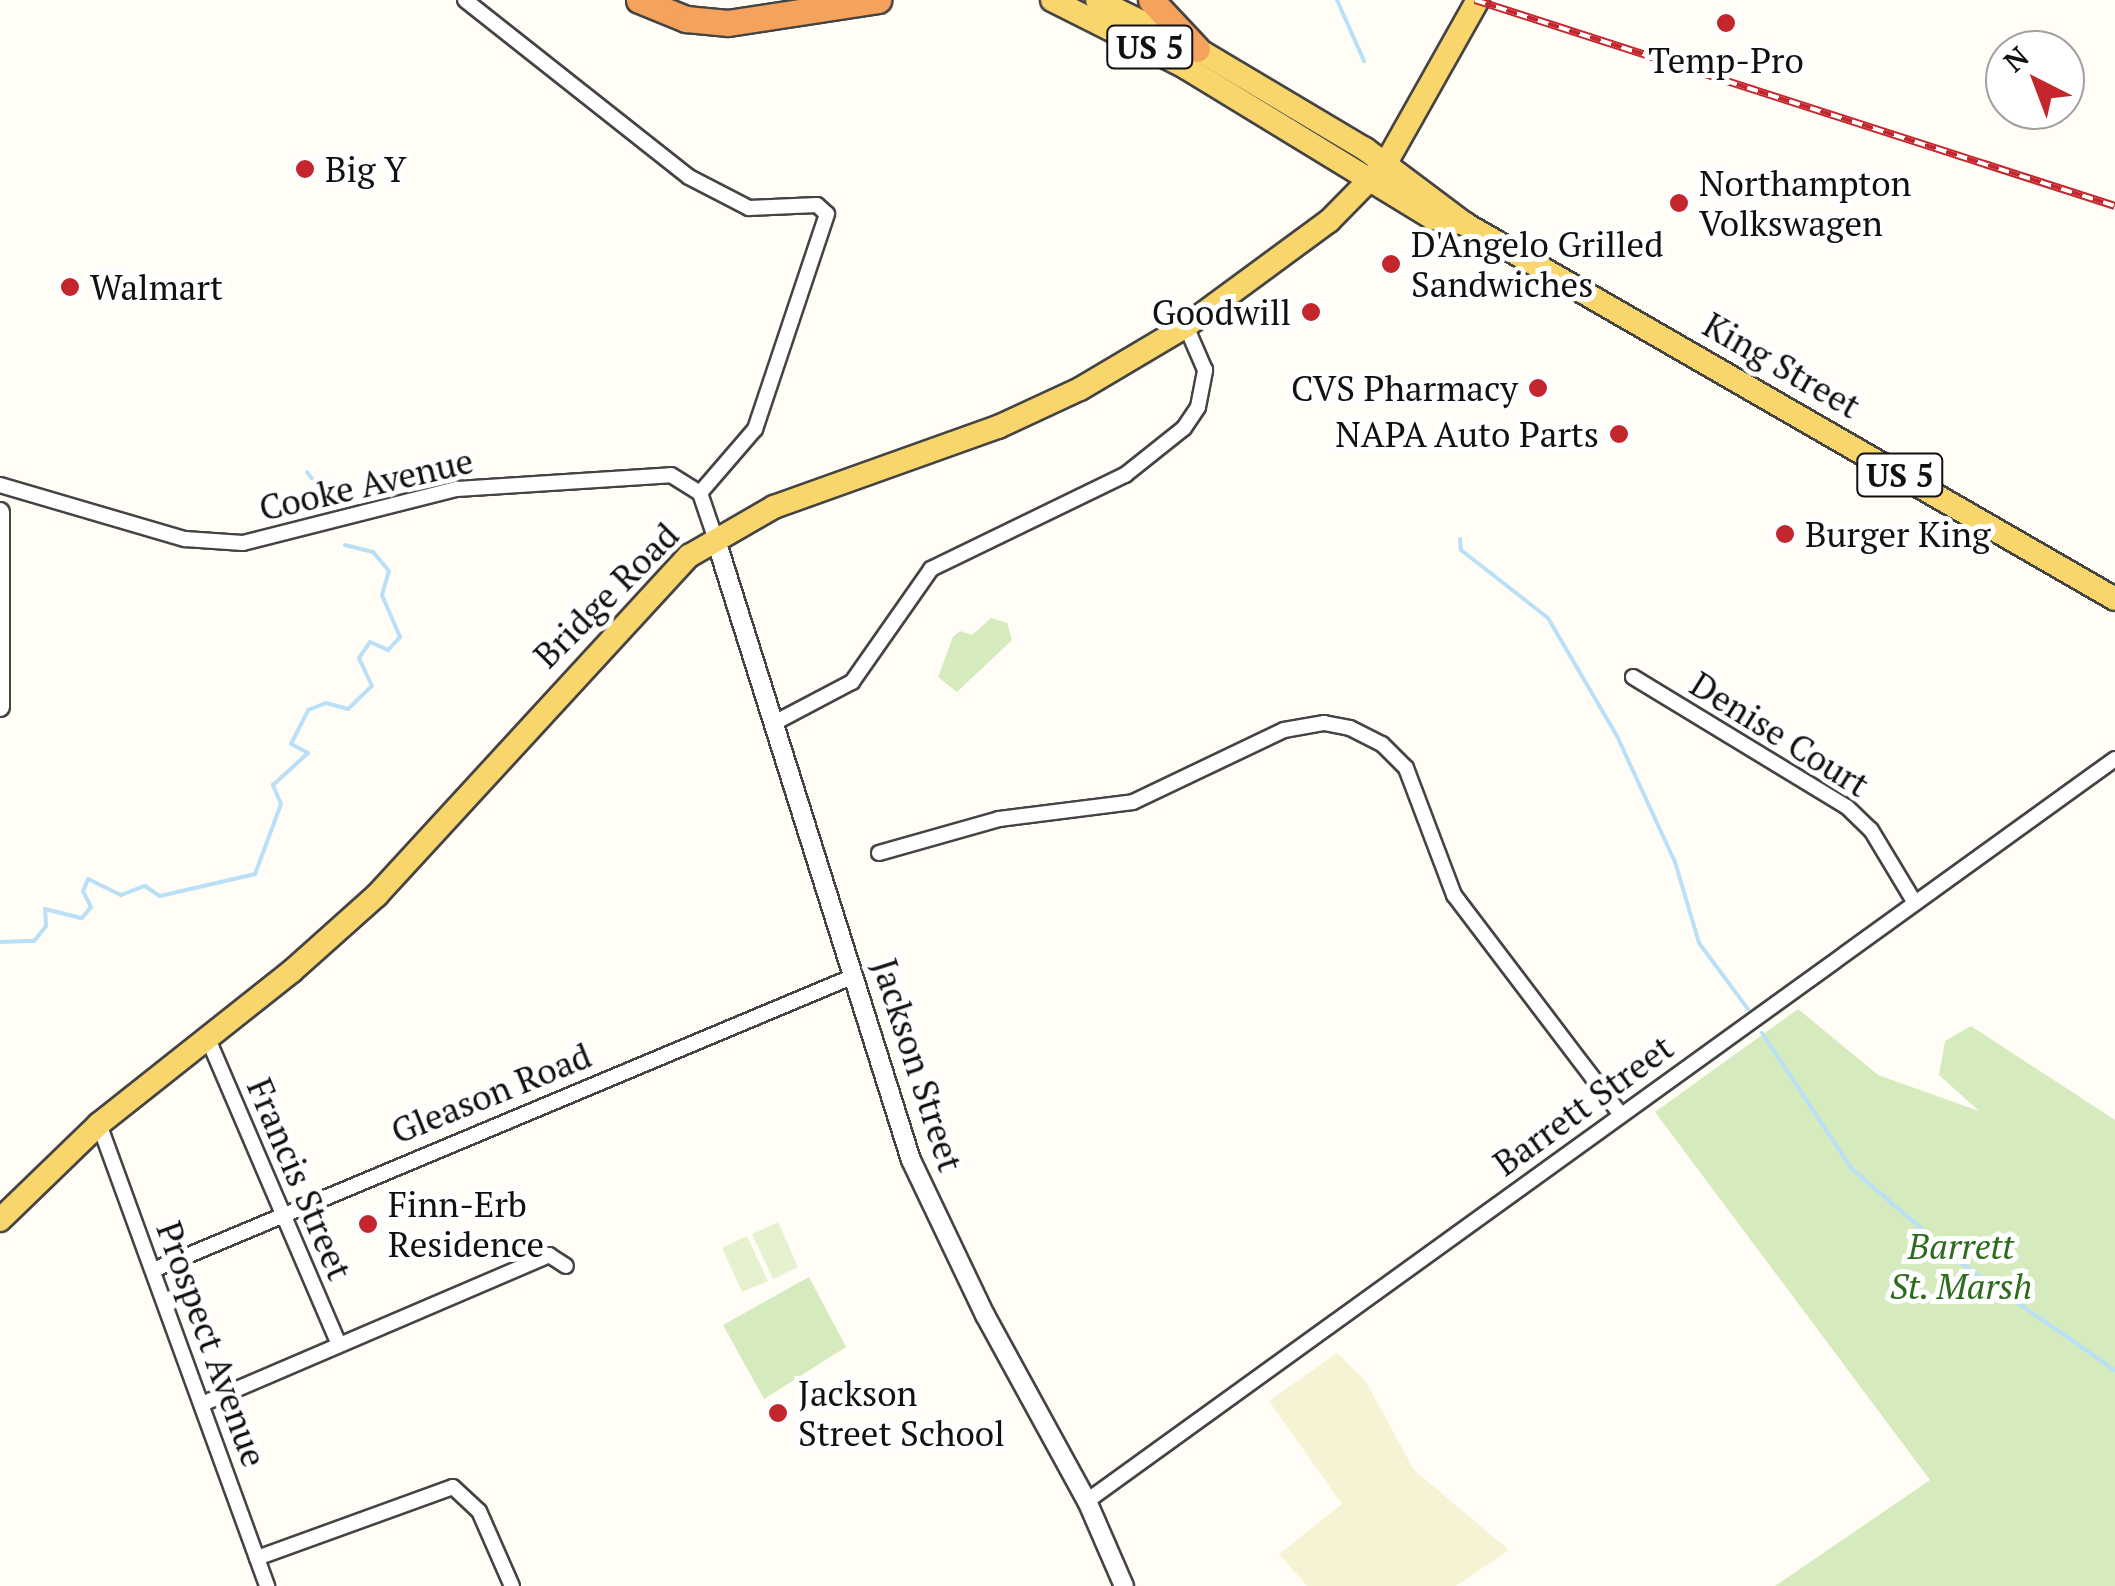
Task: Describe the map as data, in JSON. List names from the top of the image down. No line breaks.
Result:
{"streets":{"main road":["US 5","King Street","Bridge Road"],"street":["Cooke Avenue","Denise Court","Jackson Street","Gleason Road","Barrett Street","Francis Street","Prospect Avenue"]},"crossings":[["US 5","King Street"],["US 5","Bridge Road"],["King Street","Bridge Road"],["Bridge Road","Jackson Street"],["Bridge Road","Francis Street"],["Bridge Road","Prospect Avenue"],["Denise Court","Barrett Street"],["Jackson Street","Gleason Road"],["Jackson Street","Barrett Street"],["Gleason Road","Francis Street"],["Gleason Road","Prospect Avenue"]],"parks":["Barrett St. Marsh"],"places":["Temp-Pro","Big Y","Northampton Volkswagen","D'Angelo Grilled Sandwiches","Walmart","Goodwill","CVS Pharmacy","NAPA Auto Parts","Burger King","Finn-Erb Residence","Jackson Street School"],"north":"top left"}
